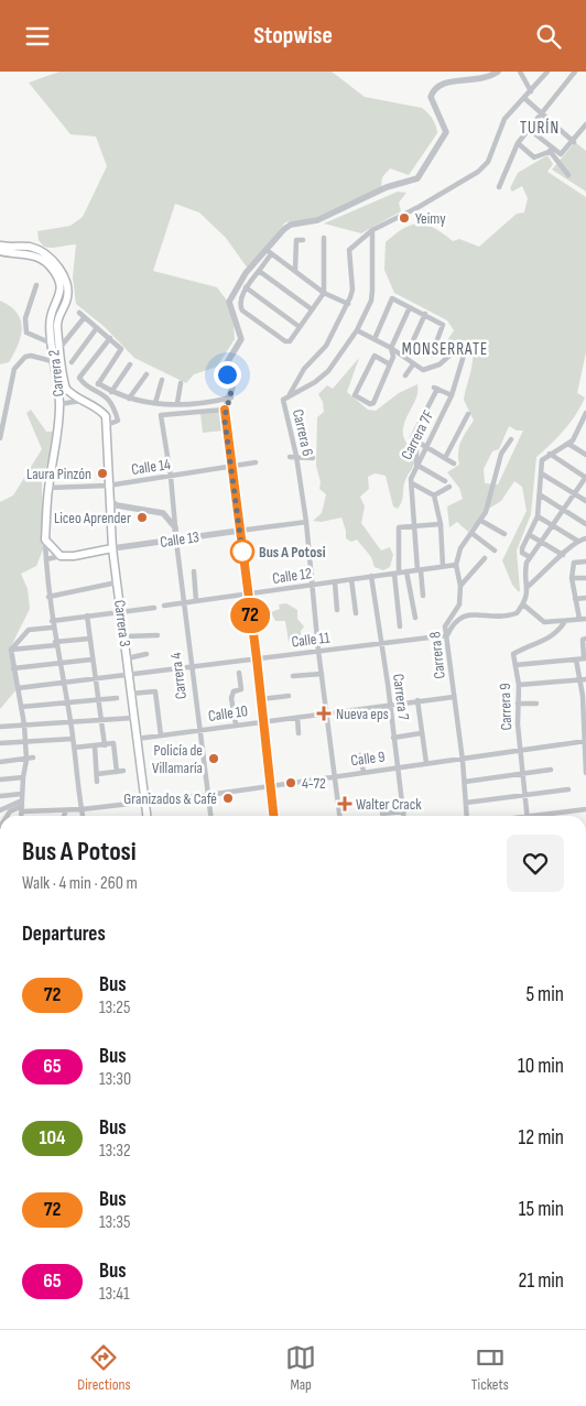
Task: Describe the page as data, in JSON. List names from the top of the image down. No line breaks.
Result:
{"streets":{"main road":["Carrera 2","Calle 13","Carrera 3"],"street":["Carrera 6","Carrera 7F","Calle 14","Calle 12","Calle 11","Carrera 8","Carrera 4","Carrera 7","Carrera 9","Calle 10","Calle 9"]},"crossings":[["Carrera 2","Calle 14"],["Carrera 2","Calle 11"],["Carrera 2","Calle 9"],["Carrera 6","Calle 13"],["Carrera 6","Calle 12"],["Carrera 6","Calle 11"],["Carrera 6","Calle 10"],["Carrera 6","Calle 9"],["Carrera 7F","Calle 12"],["Calle 14","Carrera 3"],["Calle 14","Carrera 4"],["Calle 13","Carrera 3"],["Calle 13","Carrera 4"],["Calle 12","Carrera 8"],["Calle 12","Carrera 4"],["Calle 12","Carrera 7"],["Carrera 3","Calle 11"],["Carrera 3","Calle 10"],["Carrera 3","Calle 9"],["Calle 11","Carrera 8"],["Calle 11","Carrera 4"],["Calle 11","Carrera 7"],["Carrera 8","Calle 10"],["Carrera 8","Calle 9"],["Carrera 4","Calle 10"],["Carrera 4","Calle 9"],["Carrera 7","Calle 10"],["Carrera 7","Calle 9"],["Carrera 9","Calle 9"]],"districts":["TURÍN","MONSERRATE"],"places":{"other":["Yeimy","Laura Pinzón","Liceo Aprender","Bus A Potosi","Policía de Villamaría","4-72","Granizados & Café"],"health":["Nueva eps","Walter Crack"]},"lines":["bus line 72"],"page":{"header":"Stopwise","on_map":"72","heading":[["Bus A Potosi","Walk · 4 min · 260 m"],"Departures"],"list":[{"mark":"72","name":"Bus","note":"13:25","value":"5 min"},{"mark":"65","name":"Bus","note":"13:30","value":"10 min"},{"mark":"104","name":"Bus","note":"13:32","value":"12 min"},{"mark":"72","name":"Bus","note":"13:35","value":"15 min"},{"mark":"65","name":"Bus","note":"13:41","value":"21 min"}],"tabs":["Directions","Map","Tickets"]}}
